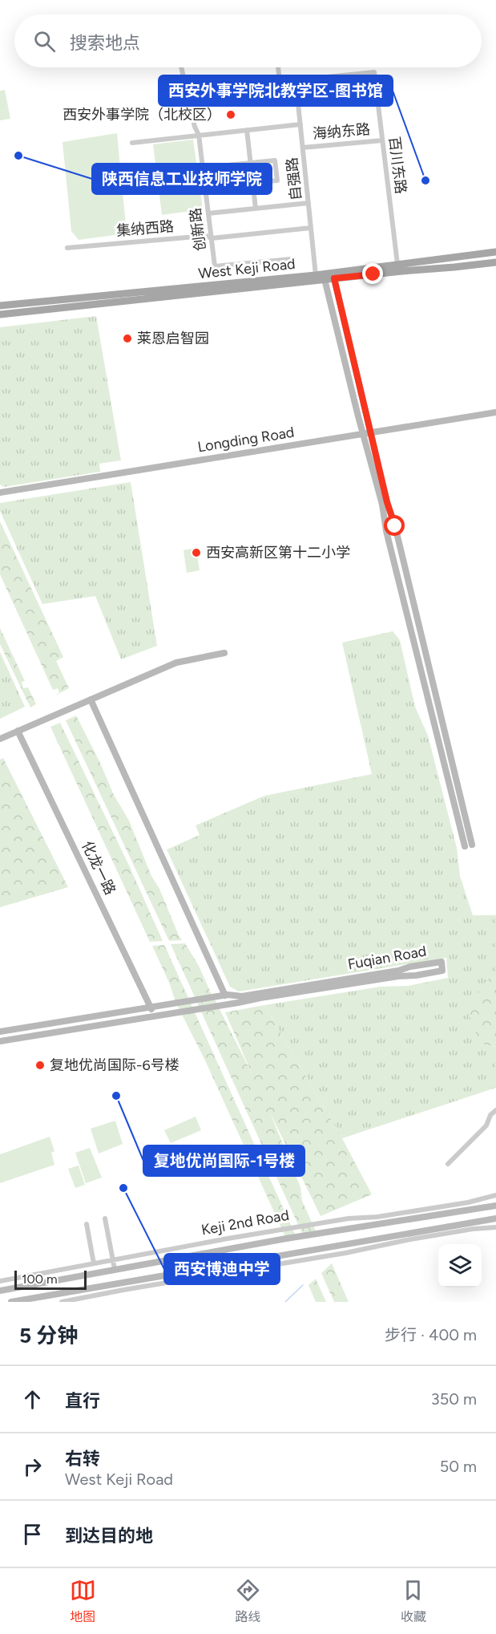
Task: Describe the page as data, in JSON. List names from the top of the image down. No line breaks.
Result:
{"streets":{"main road":["West Keji Road"],"street":["海纳东路","百川东路","自强路","集纳西路","创新路","Longding Road","化龙一路","Fuqian Road","Keji 2nd Road"]},"crossings":[["海纳东路","百川东路"],["海纳东路","自强路"],["百川东路","自强路"],["百川东路","West Keji Road"],["自强路","集纳西路"],["自强路","West Keji Road"],["集纳西路","创新路"],["化龙一路","Fuqian Road"]],"places":["西安外事学院（北校区）","陕西信息工业技师学院","西安外事学院北教学区-图书馆","莱恩启智园","西安高新区第十二小学","复地优尚国际-6号楼","复地优尚国际-1号楼","西安博迪中学"],"scale_bar":"100 m","page":{"search":"搜索地点","scale":"100 m","heading":["5 分钟","步行 · 400 m"],"list":[["直行","350 m"],["右转","West Keji Road","50 m"],"到达目的地"],"nav":["地图","路线","收藏"]}}
